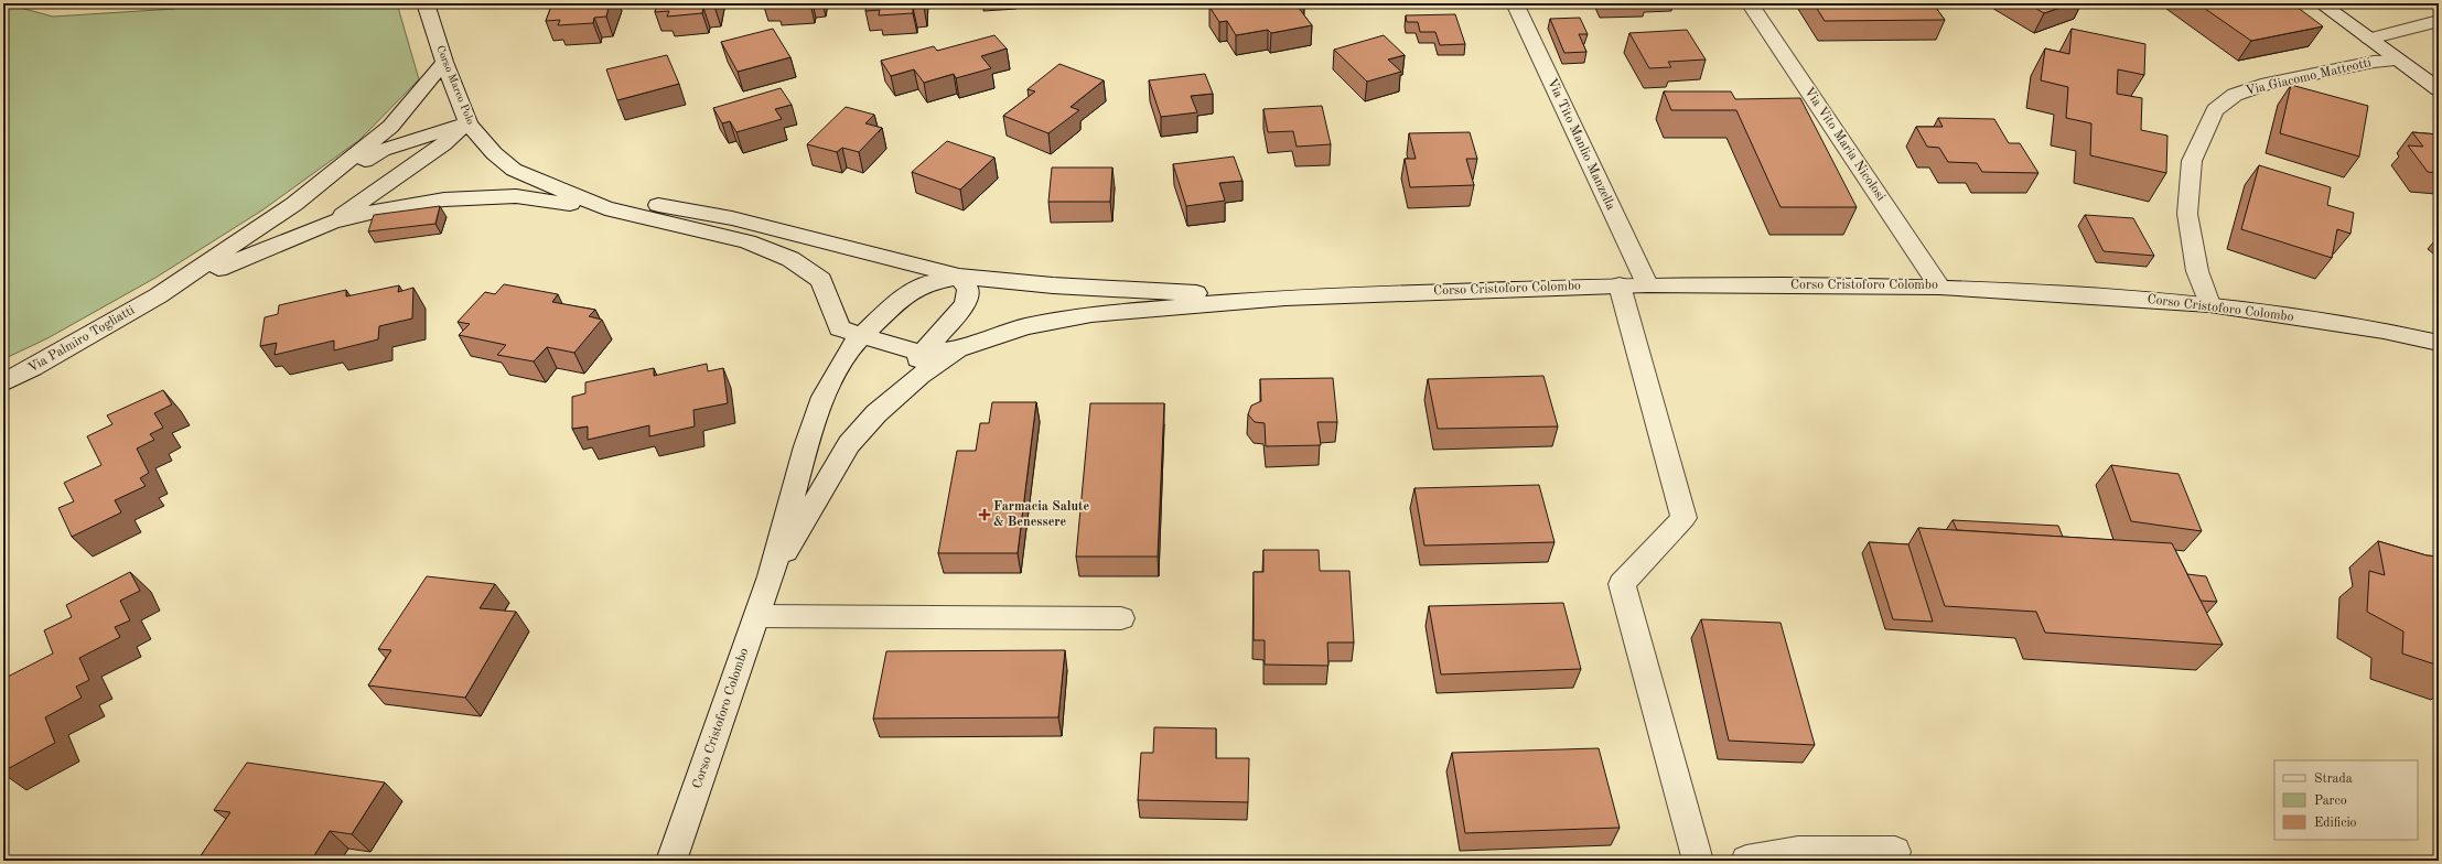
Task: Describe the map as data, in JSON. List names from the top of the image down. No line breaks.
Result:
{"streets":{"street":["Via Giacomo Matteotti","Corso Marco Polo","Via Tito Manlio Manzella","Via Vito Maria Nicolosi","Corso Cristoforo Colombo","Via Palmiro Togliatti"]},"crossings":[["Via Giacomo Matteotti","Corso Cristoforo Colombo"],["Via Tito Manlio Manzella","Corso Cristoforo Colombo"],["Via Vito Maria Nicolosi","Corso Cristoforo Colombo"]],"places":{"health":["Farmacia Salute & Benessere"]},"legend":["Strada","Parco","Edificio"]}
